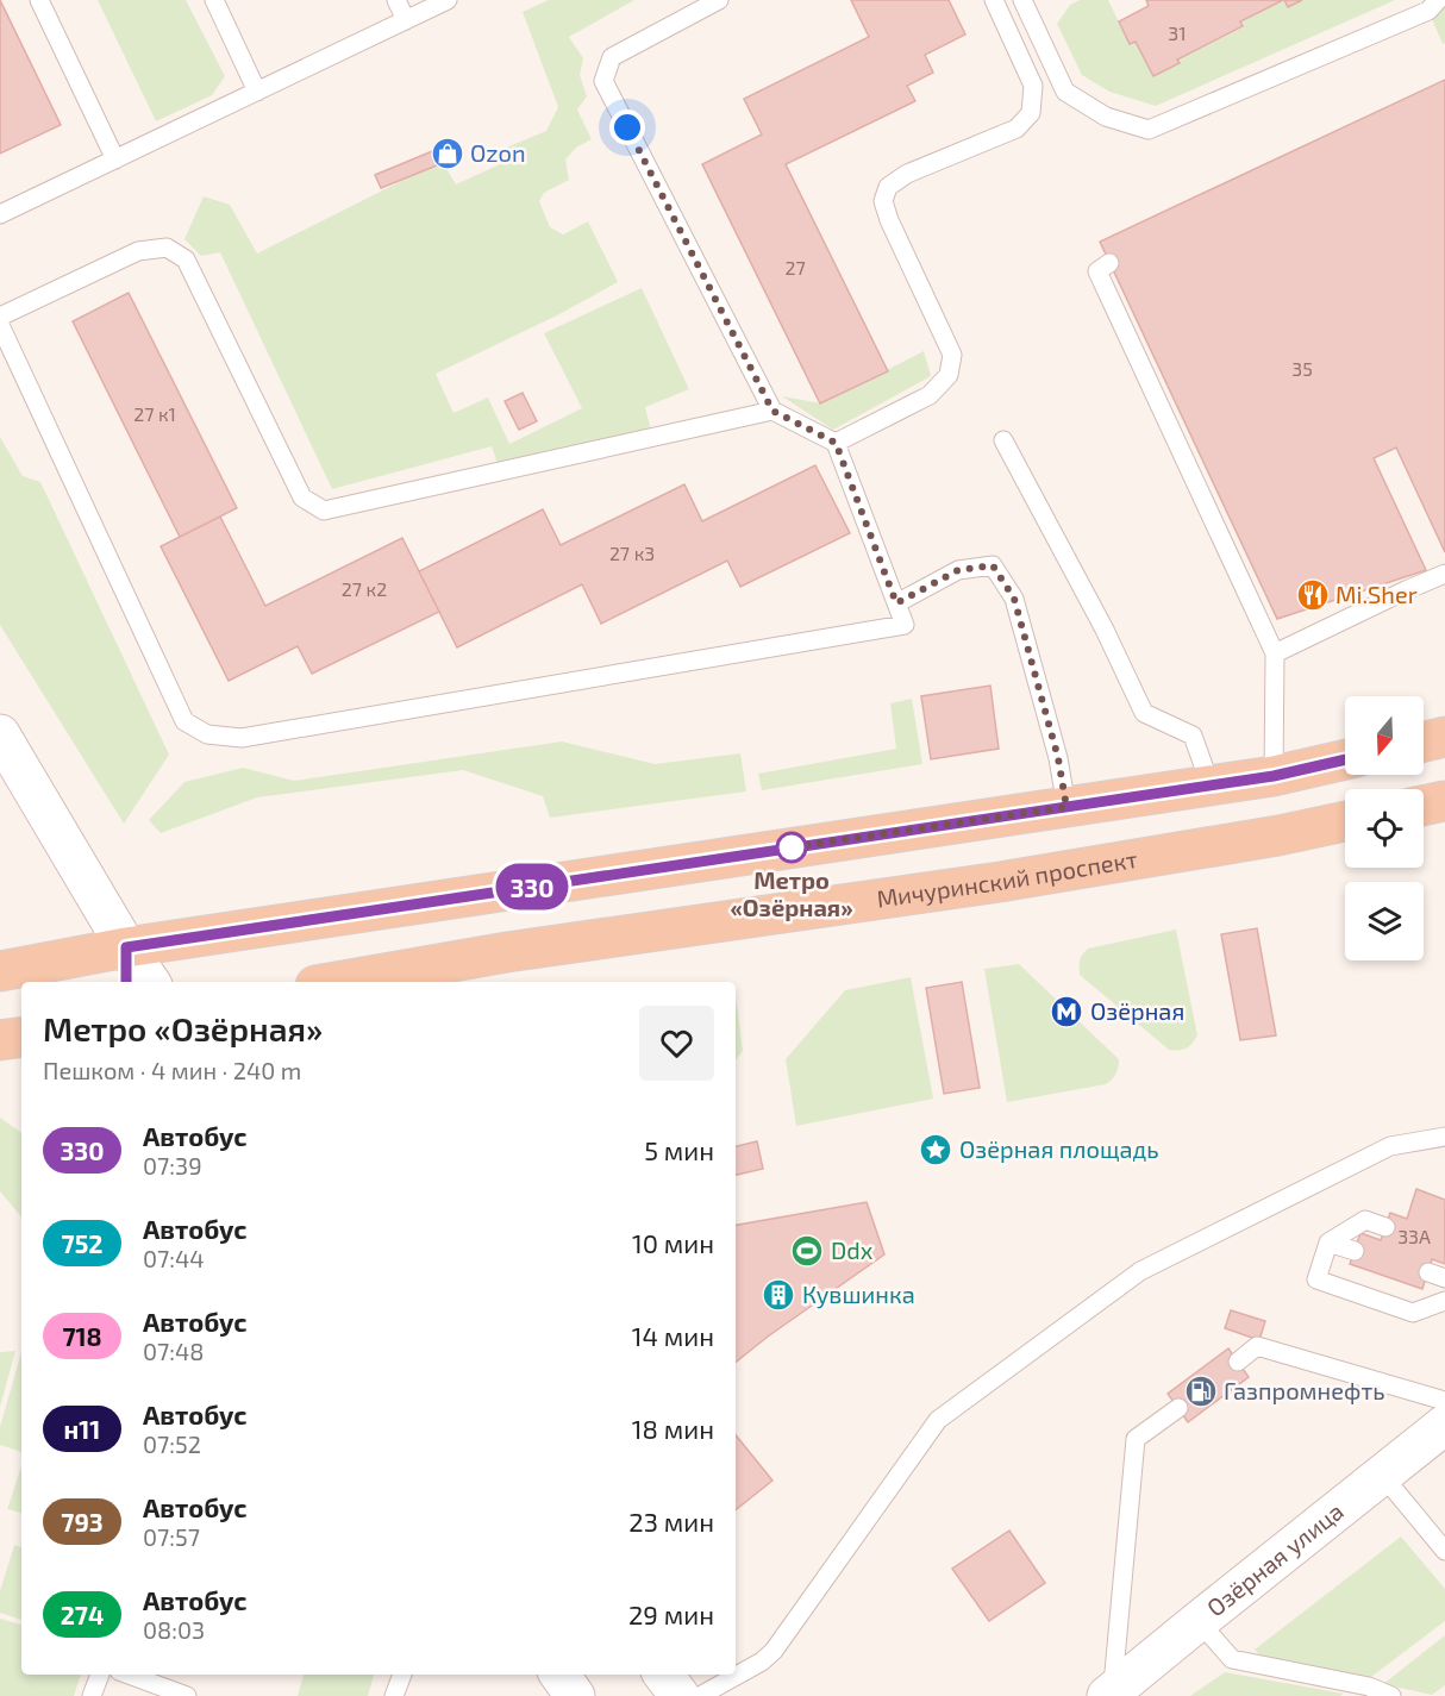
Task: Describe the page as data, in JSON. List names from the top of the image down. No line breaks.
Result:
{"streets":{"main road":["Мичуринский проспект"],"street":["Озёрная улица"]},"places":{"shop":["Ozon"],"restaurant":["Mi.Sher"],"other":["Метро «Озёрная»"],"metro station":["Озёрная"],"place":["Озёрная площадь"],"sports":["Ddx"],"building":["Кувшинка"],"fuel station":["Газпромнефть"]},"lines":["bus line 330"],"house_numbers":["31","27","35","27 к1","27 к3","27 к2","33А"],"north":"bottom","page":{"on_map":"330","heading":["Метро «Озёрная»","Пешком · 4 мин · 240 m"],"list":[{"mark":"330","name":"Автобус","note":"07:39","value":"5 мин"},{"mark":"752","name":"Автобус","note":"07:44","value":"10 мин"},{"mark":"718","name":"Автобус","note":"07:48","value":"14 мин"},{"mark":"н11","name":"Автобус","note":"07:52","value":"18 мин"},{"mark":"793","name":"Автобус","note":"07:57","value":"23 мин"},{"mark":"274","name":"Автобус","note":"08:03","value":"29 мин"}]}}
